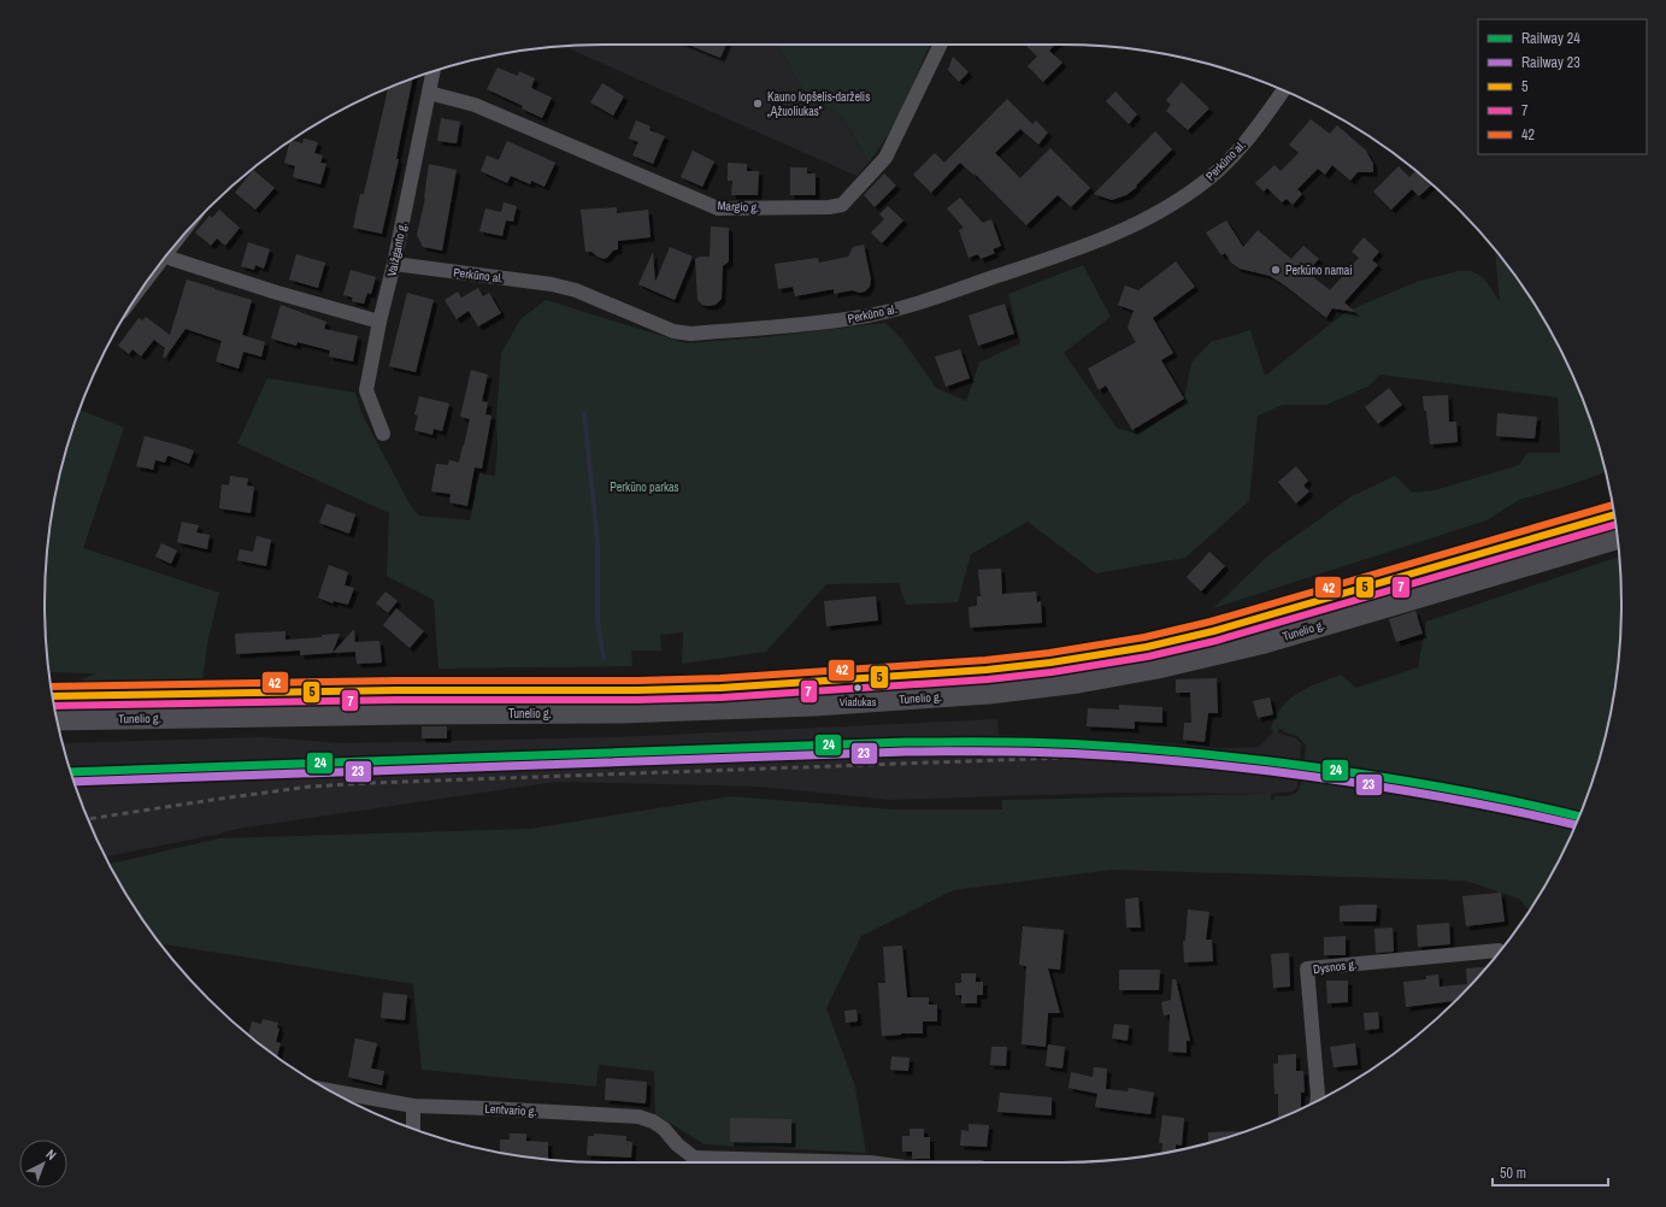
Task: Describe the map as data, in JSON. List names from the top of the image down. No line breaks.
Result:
{"streets":{"main road":["Tunelio g."],"street":["Perkūno al.","Margio g.","Vaižganto g.","Dysnos g.","Lentvario g."]},"crossings":[["Perkūno al.","Vaižganto g."],["Margio g.","Vaižganto g."]],"parks":["Perkūno parkas"],"places":["Kauno lopšelis-darželis „Ąžuoliukas“","Perkūno namai","Viadukas"],"lines":["transit line 42","transit line 5","transit line 7","rail line 24","rail line 23"],"legend":["Railway 24","Railway 23","5","7","42"],"scale_bar":"50 m","north":"top right"}
